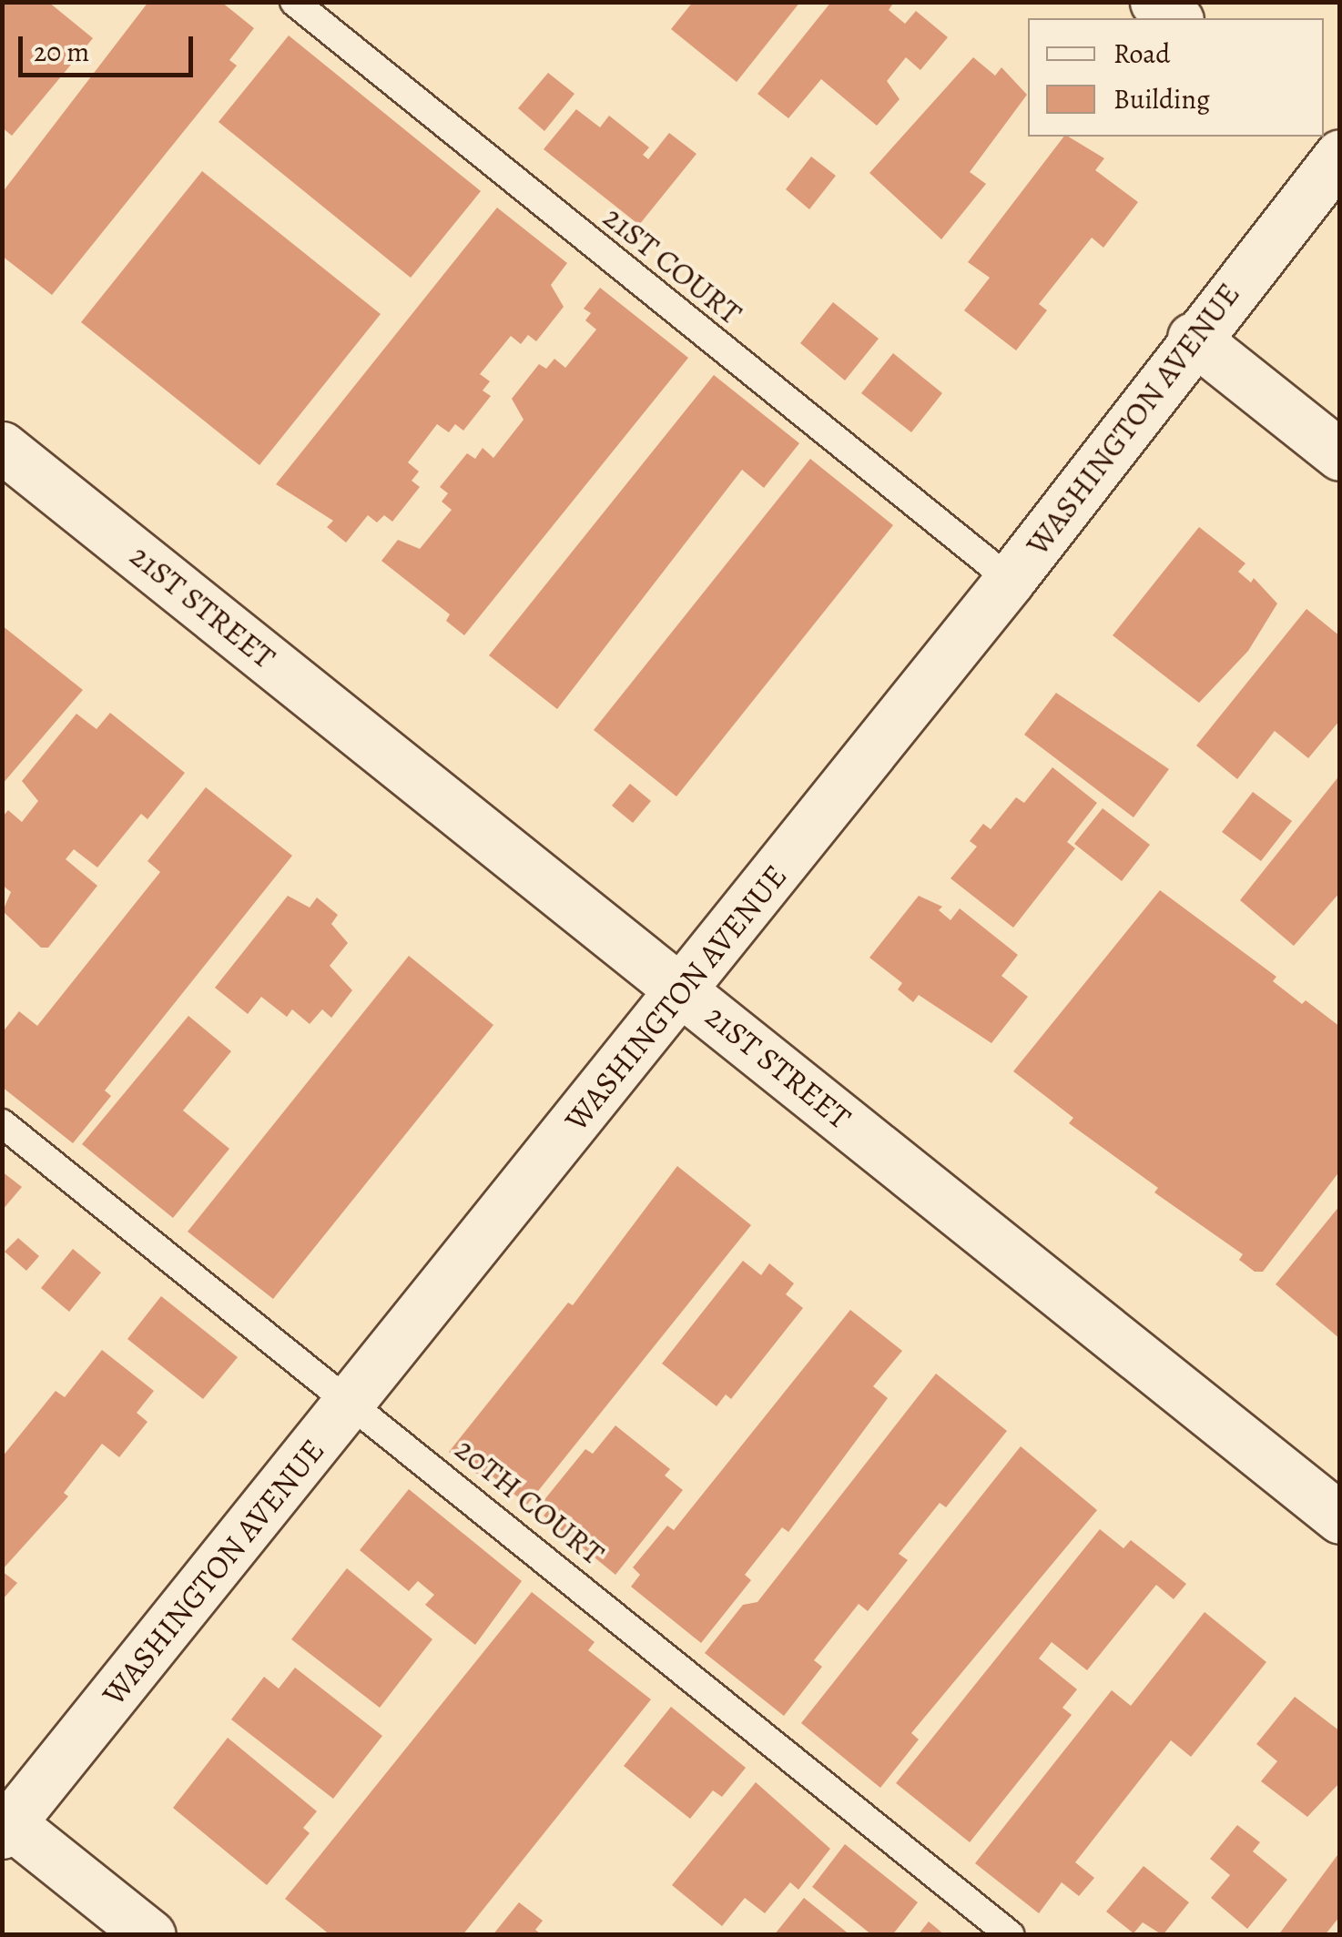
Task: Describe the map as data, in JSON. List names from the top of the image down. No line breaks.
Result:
{"streets":{"street":["WASHINGTON AVENUE","21ST STREET"],"lane":["21ST COURT","20TH COURT"]},"crossings":[["21ST COURT","WASHINGTON AVENUE"],["WASHINGTON AVENUE","21ST STREET"],["WASHINGTON AVENUE","20TH COURT"]],"legend":["Road","Building"],"scale_bar":"20 m"}
